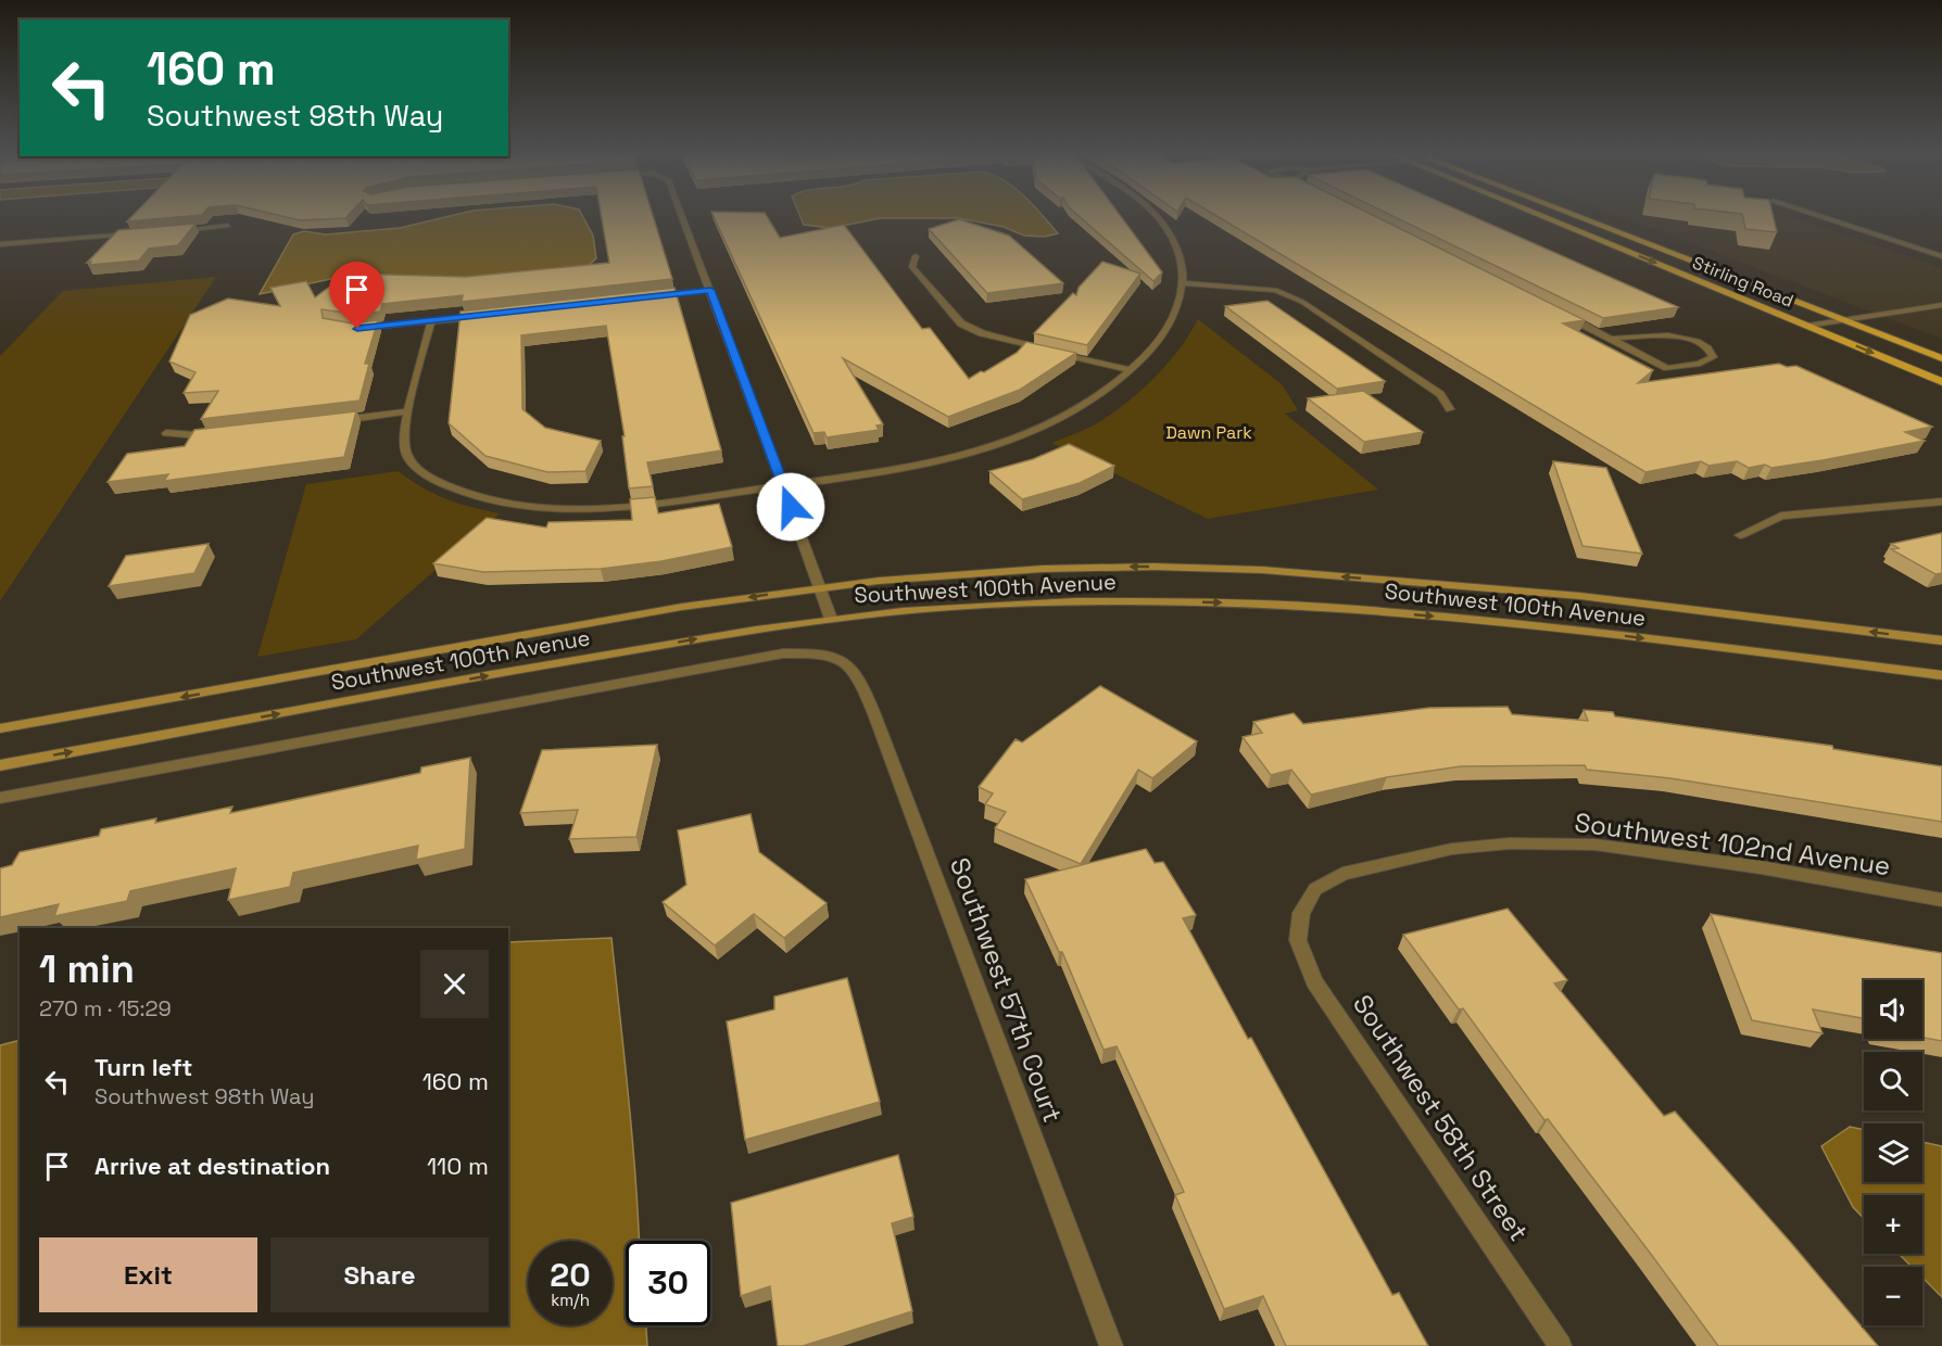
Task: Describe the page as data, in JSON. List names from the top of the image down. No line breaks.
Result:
{"streets":{"main road":["Stirling Road","Southwest 100th Avenue"],"street":["Southwest 102nd Avenue","Southwest 57th Court","Southwest 58th Street"]},"crossings":[["Southwest 102nd Avenue","Southwest 58th Street"]],"parks":["Dawn Park"],"page":{"turn":["160 m","Southwest 98th Way"],"heading":["1 min","270 m · 15:29"],"map_buttons":["+","−"],"list":[{"name":"Turn left","note":"Southwest 98th Way","value":"160 m"},{"name":"Arrive at destination","value":"110 m"}],"buttons":["Exit","Share"],"speed":"20 km/h","limit":"30"}}
